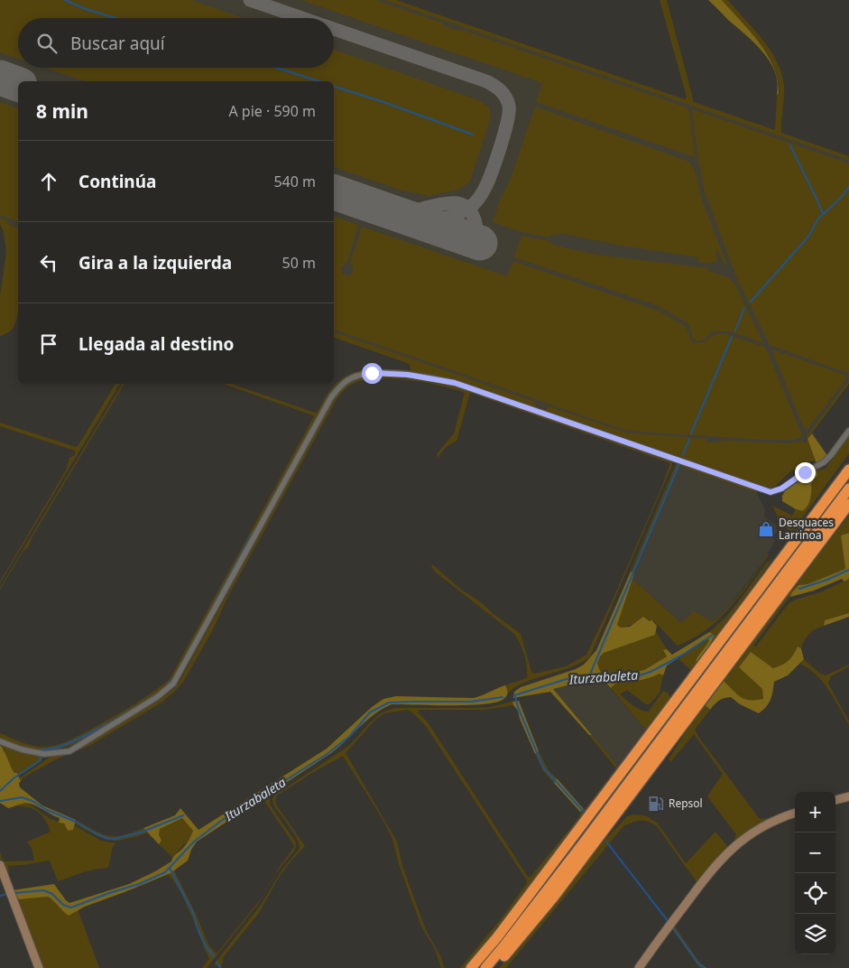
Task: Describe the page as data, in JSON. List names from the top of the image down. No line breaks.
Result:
{"water":["Iturzabaleta"],"places":{"shop":["Desguaces Larrinoa"],"fuel station":["Repsol"]},"page":{"search":"Buscar aquí","heading":["8 min","A pie · 590 m"],"list":[["Continúa","540 m"],["Gira a la izquierda","50 m"],"Llegada al destino"],"map_buttons":["+","−"]}}
